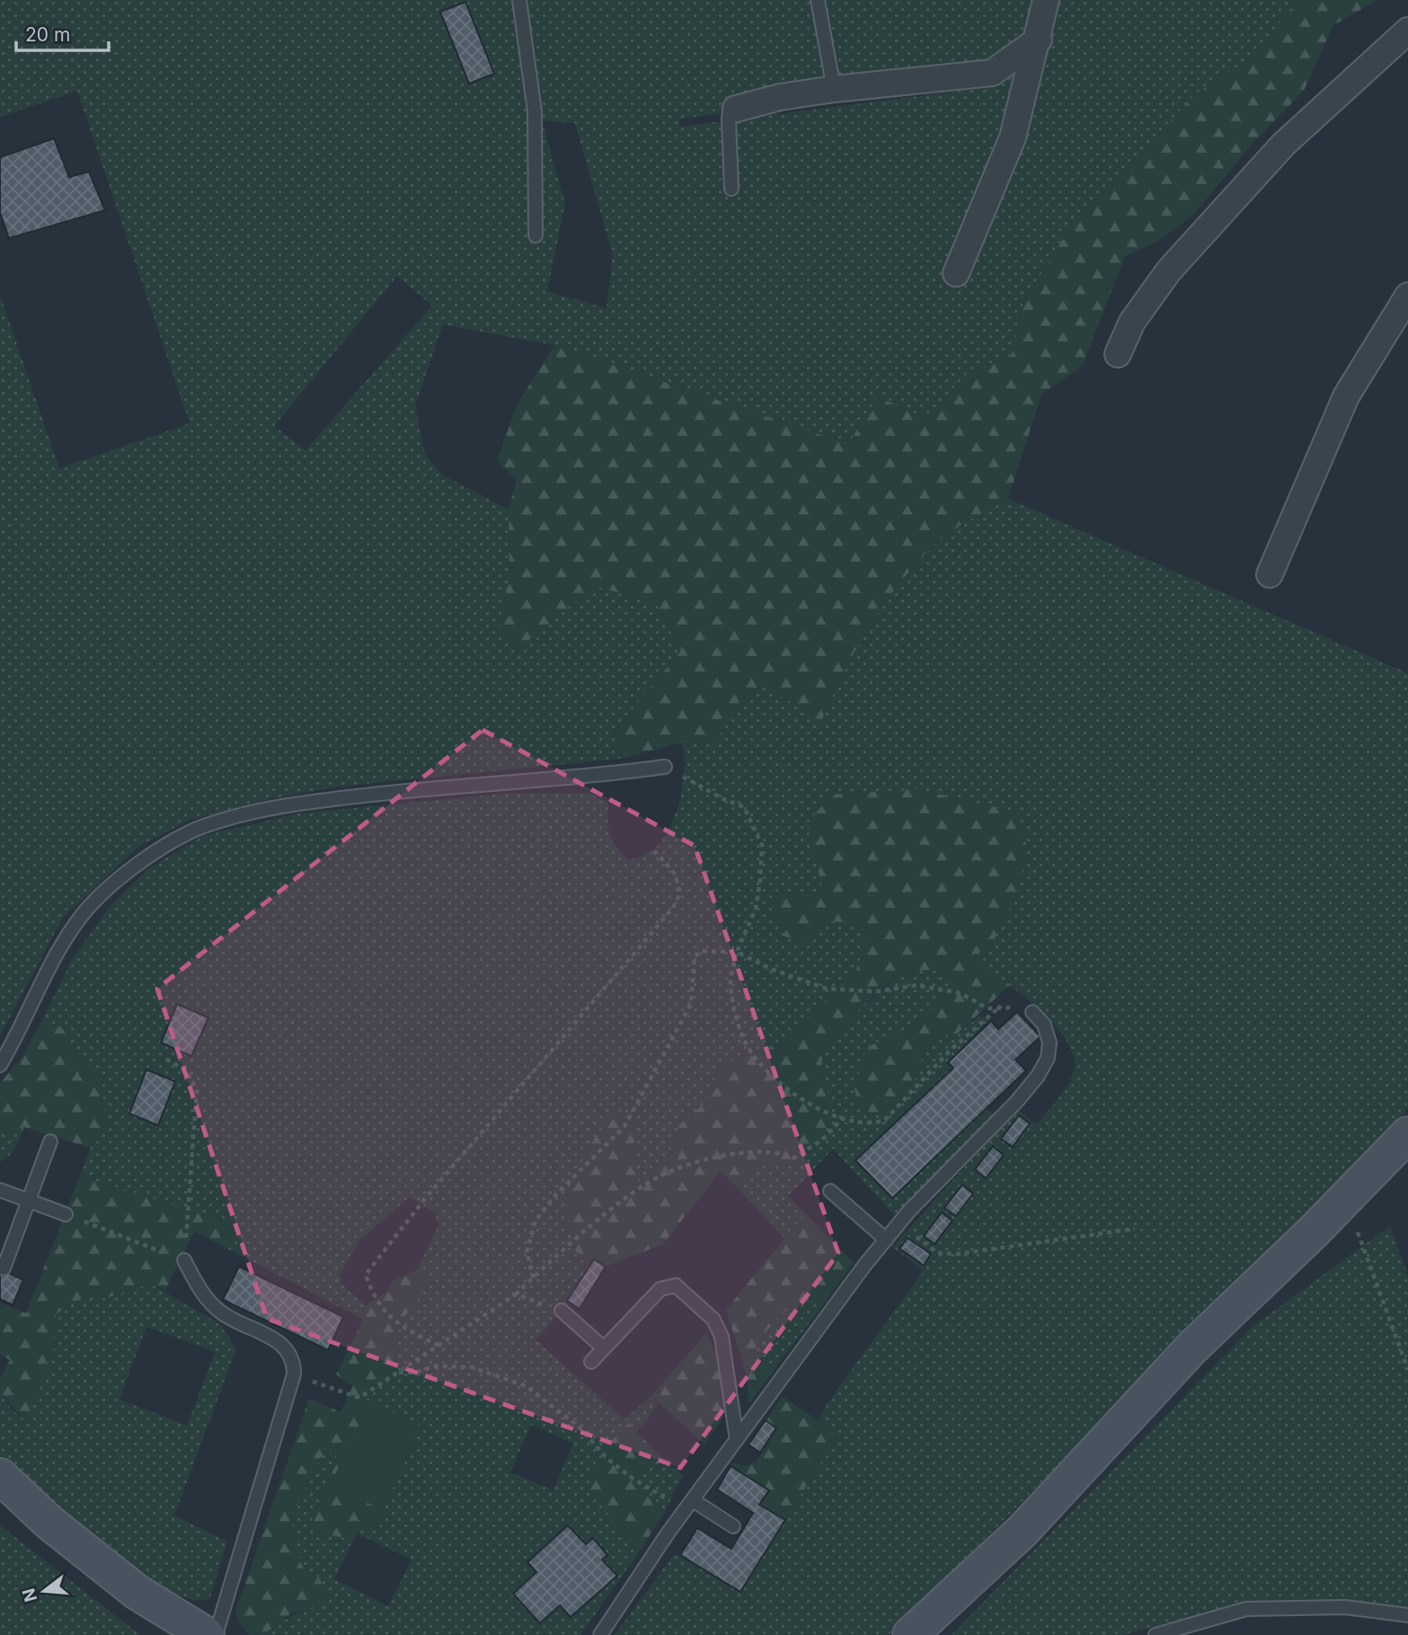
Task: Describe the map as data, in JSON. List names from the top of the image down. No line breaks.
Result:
{"scale_bar":"20 m","north":"left"}
